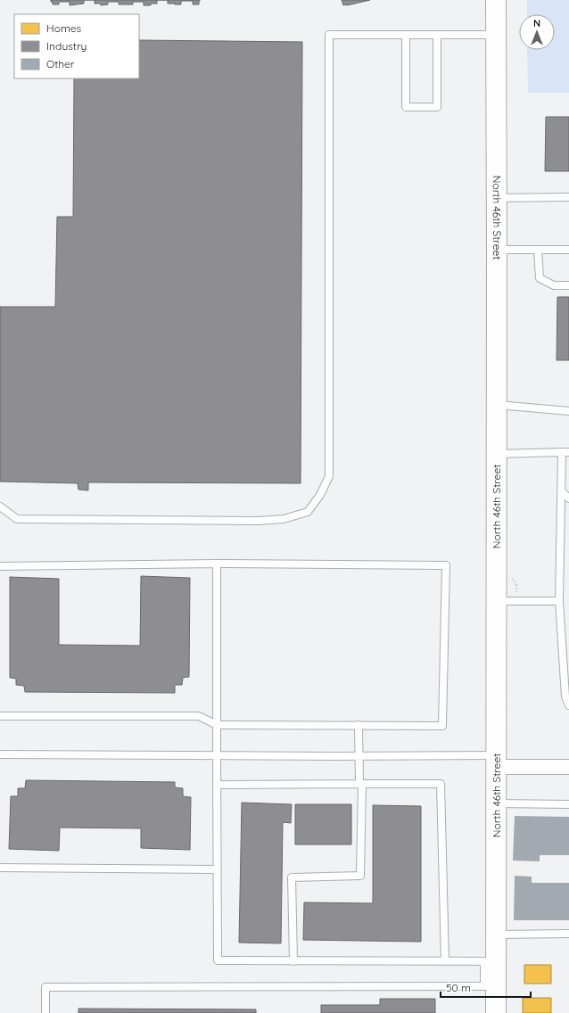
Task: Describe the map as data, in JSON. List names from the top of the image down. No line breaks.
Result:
{"streets":{"street":["North 46th Street"]},"legend":["Homes","Industry","Other"],"scale_bar":"50 m","north":"top"}
